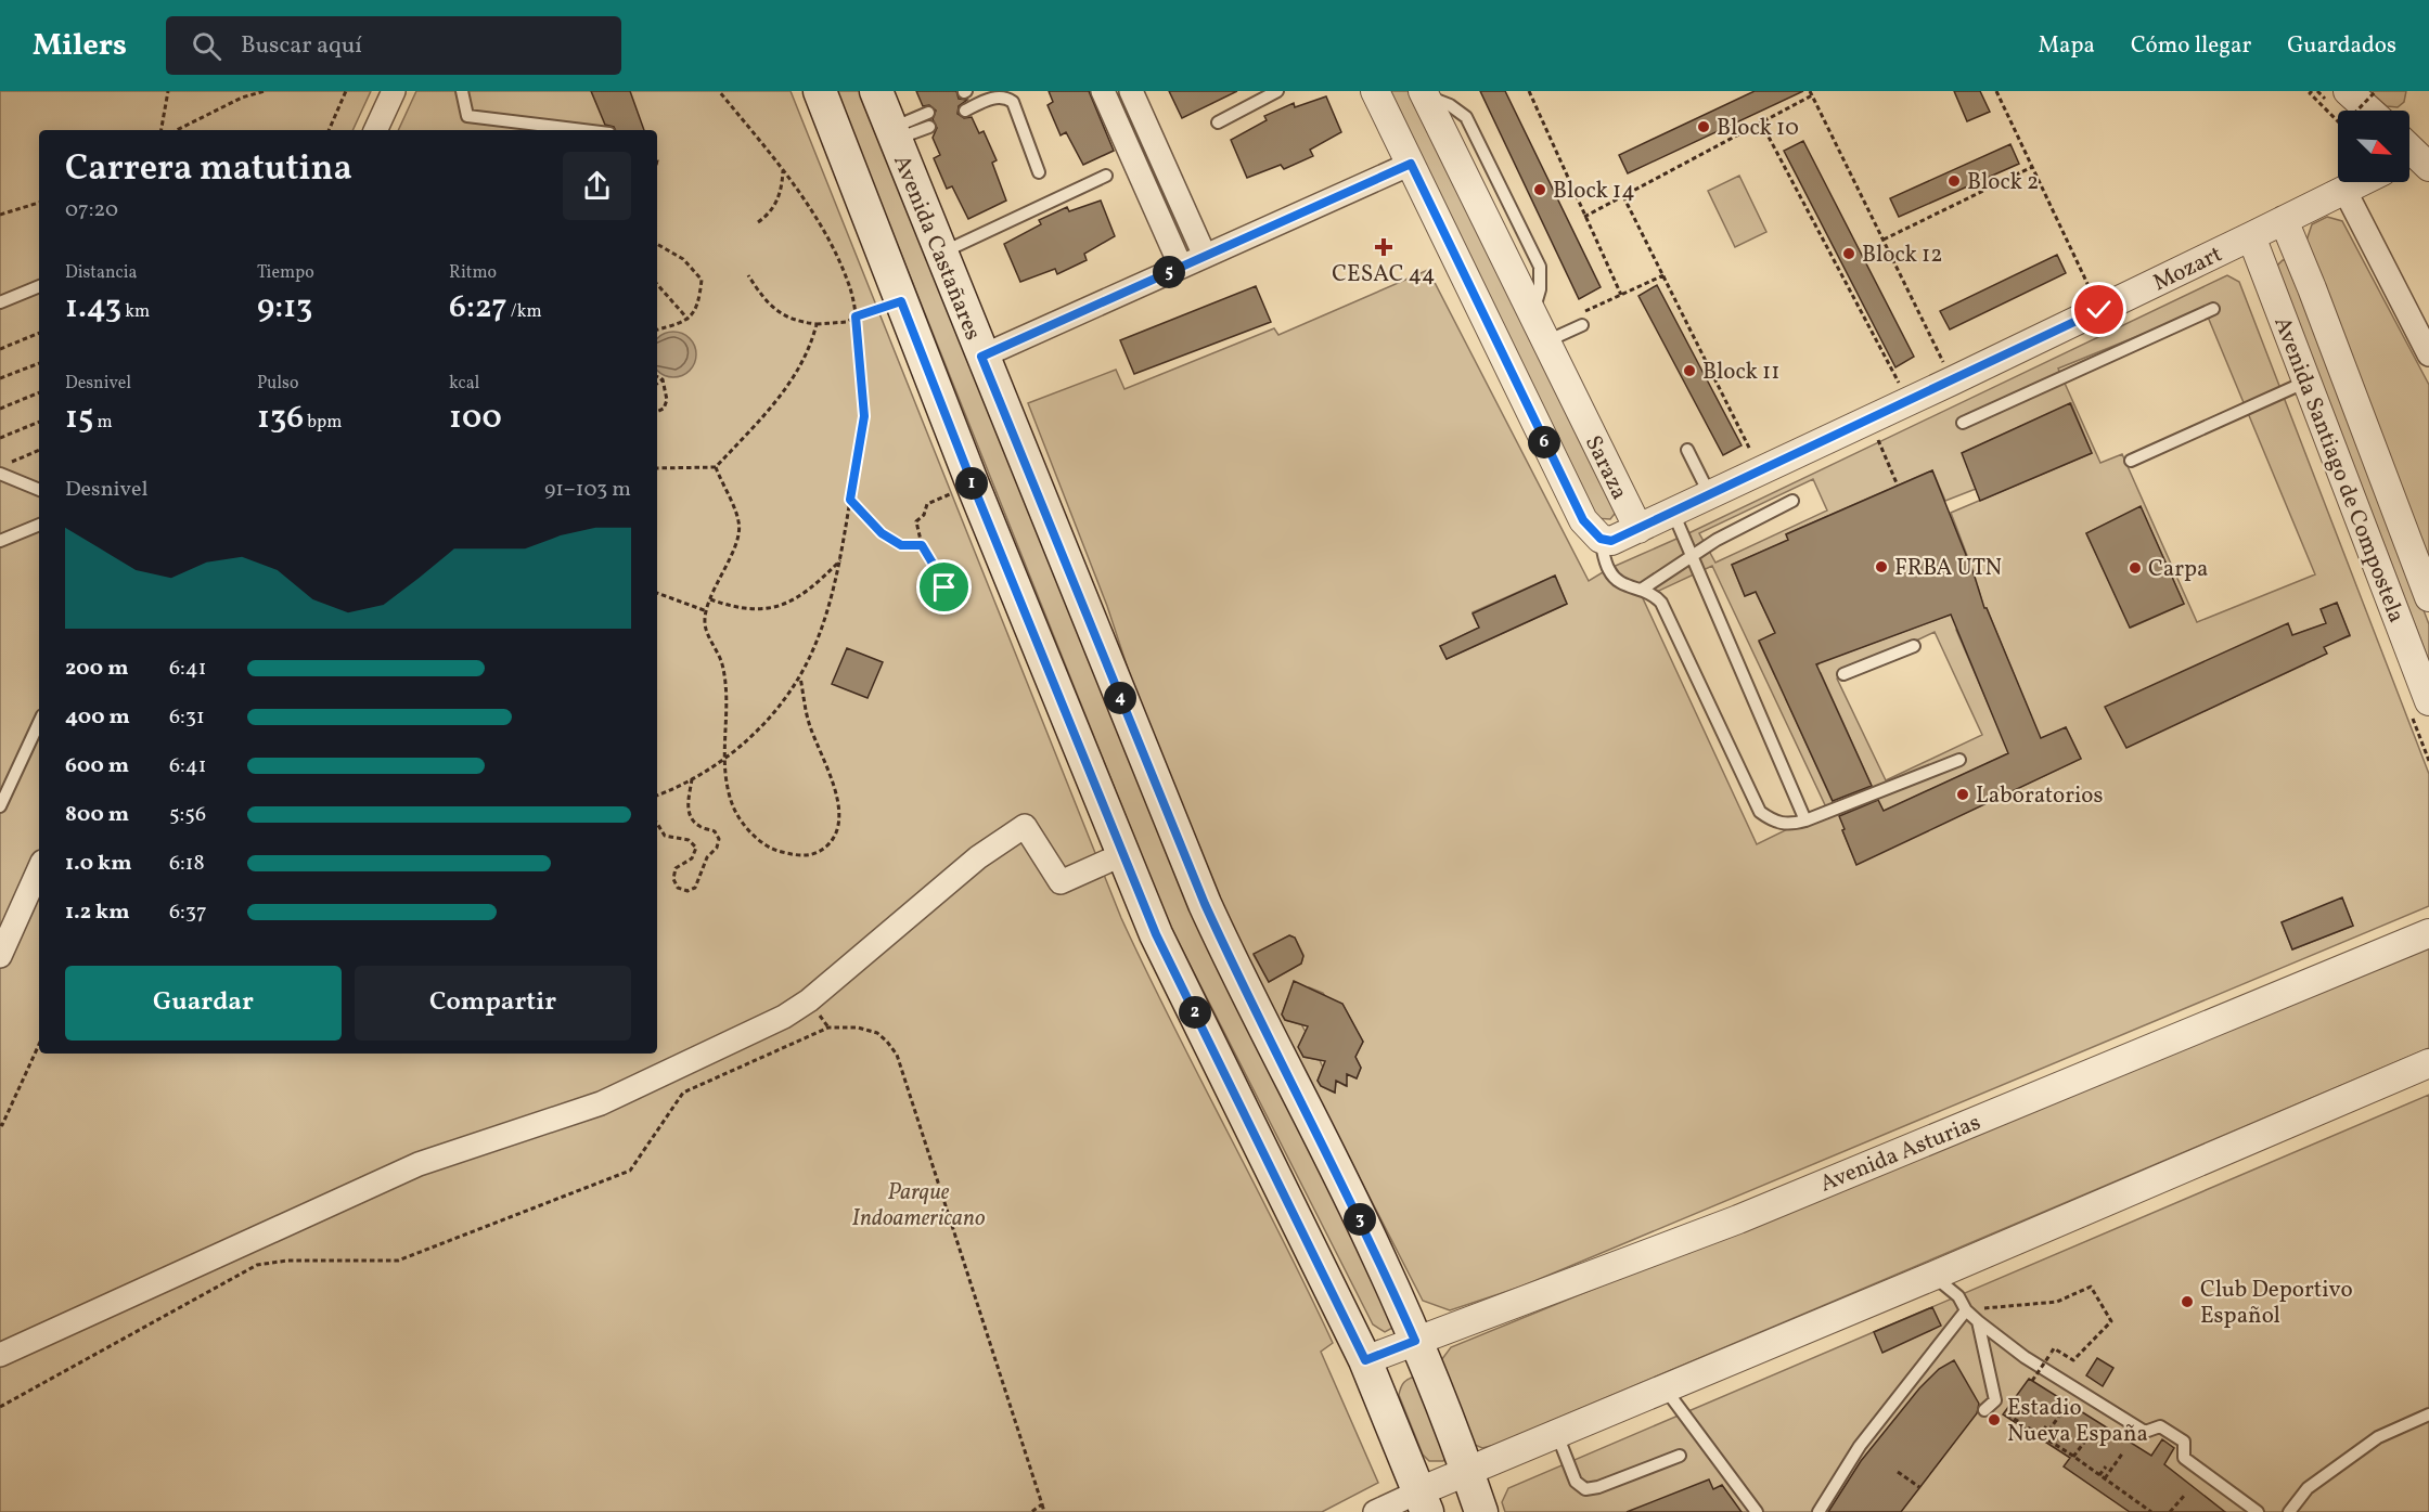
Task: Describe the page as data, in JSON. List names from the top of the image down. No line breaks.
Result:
{"streets":{"main road":["Avenida Castañares"],"street":["Mozart","Saraza","Avenida Santiago de Compostela","Avenida Asturias"]},"crossings":[["Avenida Castañares","Avenida Asturias"],["Mozart","Saraza"],["Mozart","Avenida Santiago de Compostela"]],"parks":["Parque Indoamericano"],"places":{"other":["Block 10","Block 2","Block 14","Block 12","Block 11","FRBA UTN","Carpa","Laboratorios","Club Deportivo Español","Estadio Nueva España"],"health":["CESAC 44"]},"north":"bottom right","page":{"header":"Milers","search":"Buscar aquí","nav":["Mapa","Cómo llegar","Guardados"],"heading":["Carrera matutina","07:20"],"stats":[["Distancia","1.43 km"],["Tiempo","9:13"],["Ritmo","6:27 /km"],["Desnivel","15 m"],["Pulso","136 bpm"],["kcal","100"]],"pins":["5","6","1","4","2","3"],"chart":["Desnivel","91–103 m"],"list":[{"name":"200 m","note":"6:41"},{"name":"400 m","note":"6:31"},{"name":"600 m","note":"6:41"},{"name":"800 m","note":"5:56"},{"name":"1.0 km","note":"6:18"},{"name":"1.2 km","note":"6:37"}],"buttons":["Guardar","Compartir"]}}
